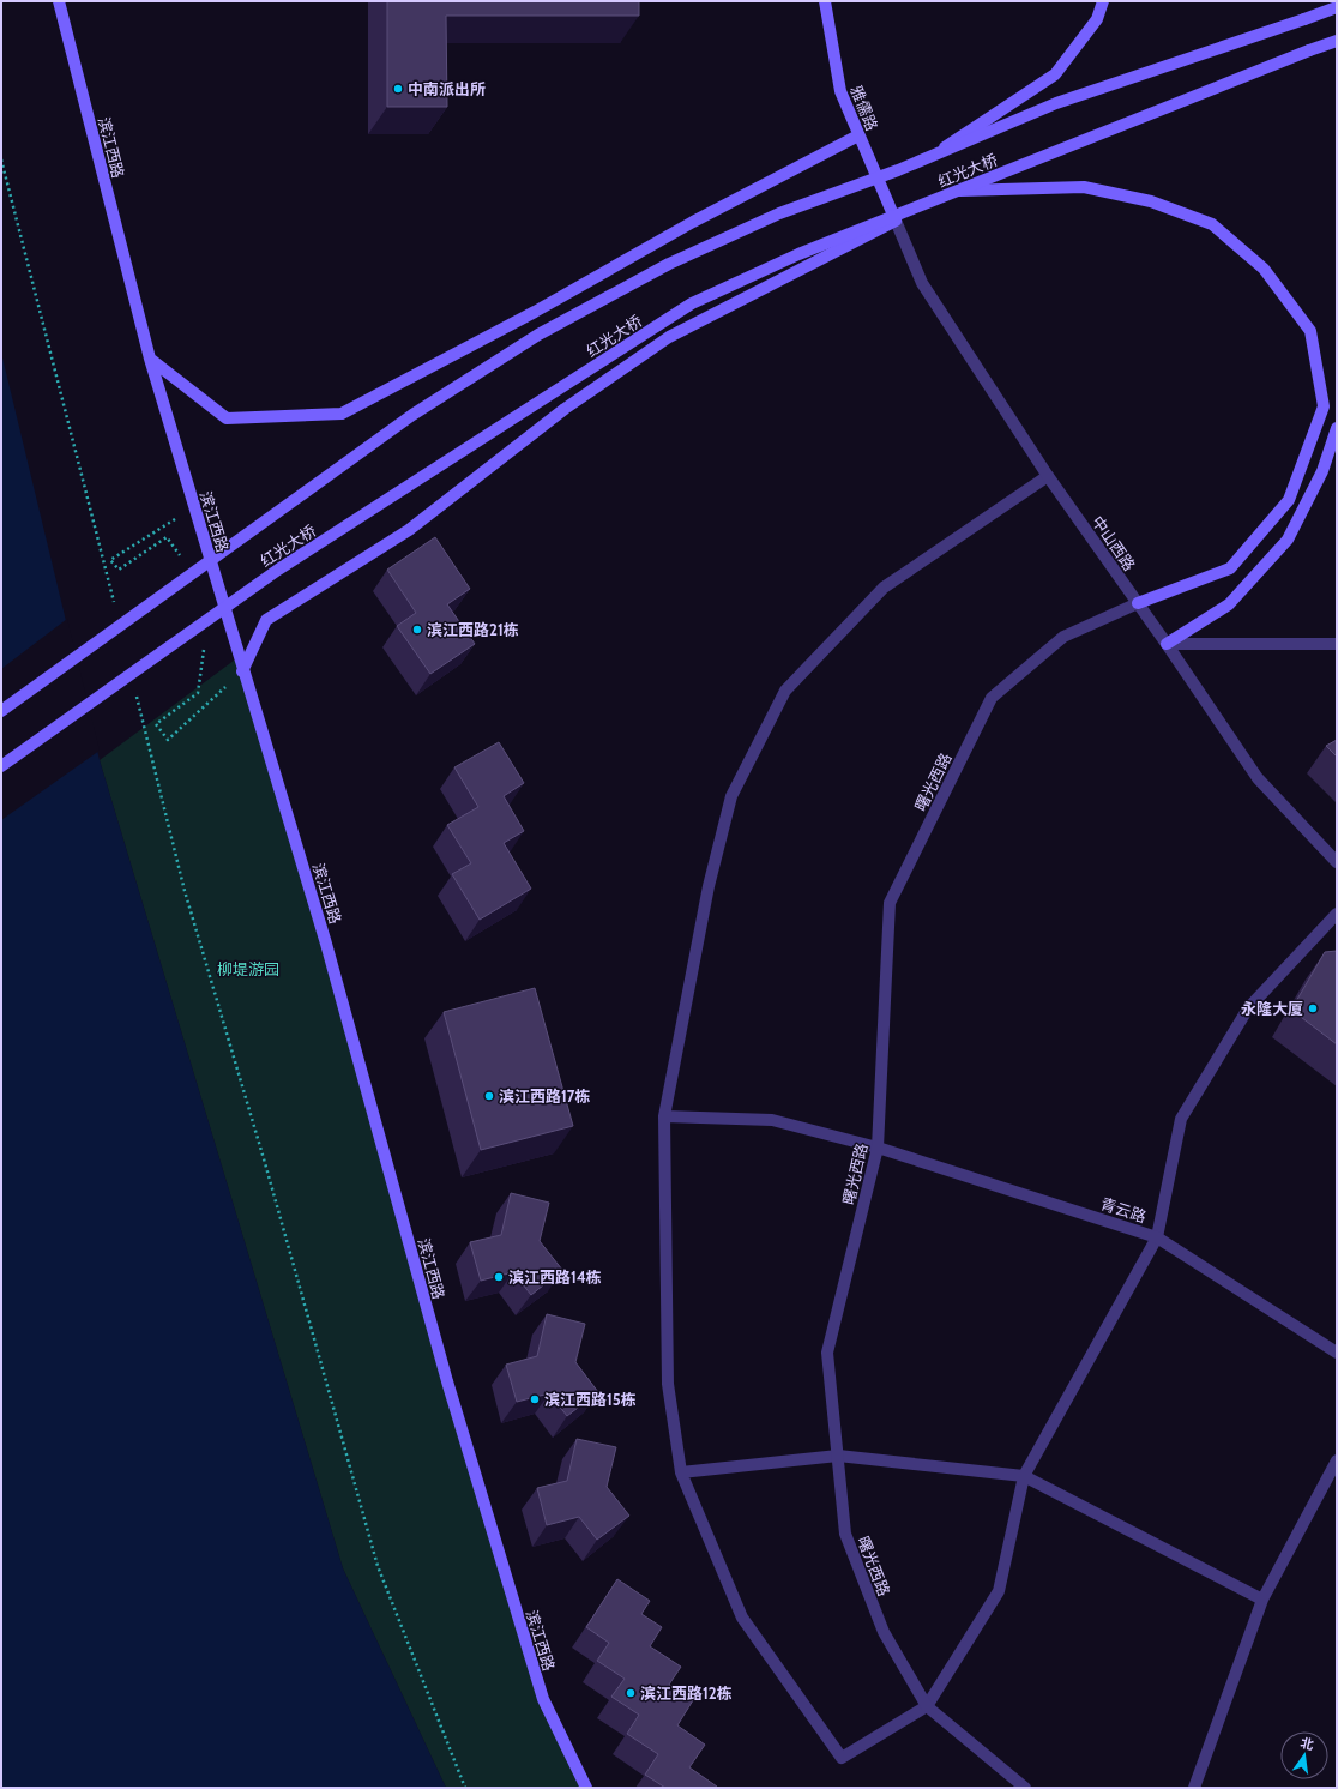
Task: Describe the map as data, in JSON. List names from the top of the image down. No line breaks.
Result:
{"streets":{"main road":["雅儒路","滨江西路","红光大桥"],"street":["中山西路","曙光西路","青云路"]},"crossings":[["雅儒路","中山西路"],["中山西路","曙光西路"],["曙光西路","青云路"]],"parks":["柳堤游园"],"places":["中南派出所","滨江西路21栋","永隆大厦","滨江西路17栋","滨江西路14栋","滨江西路15栋","滨江西路12栋"],"north":"top"}
